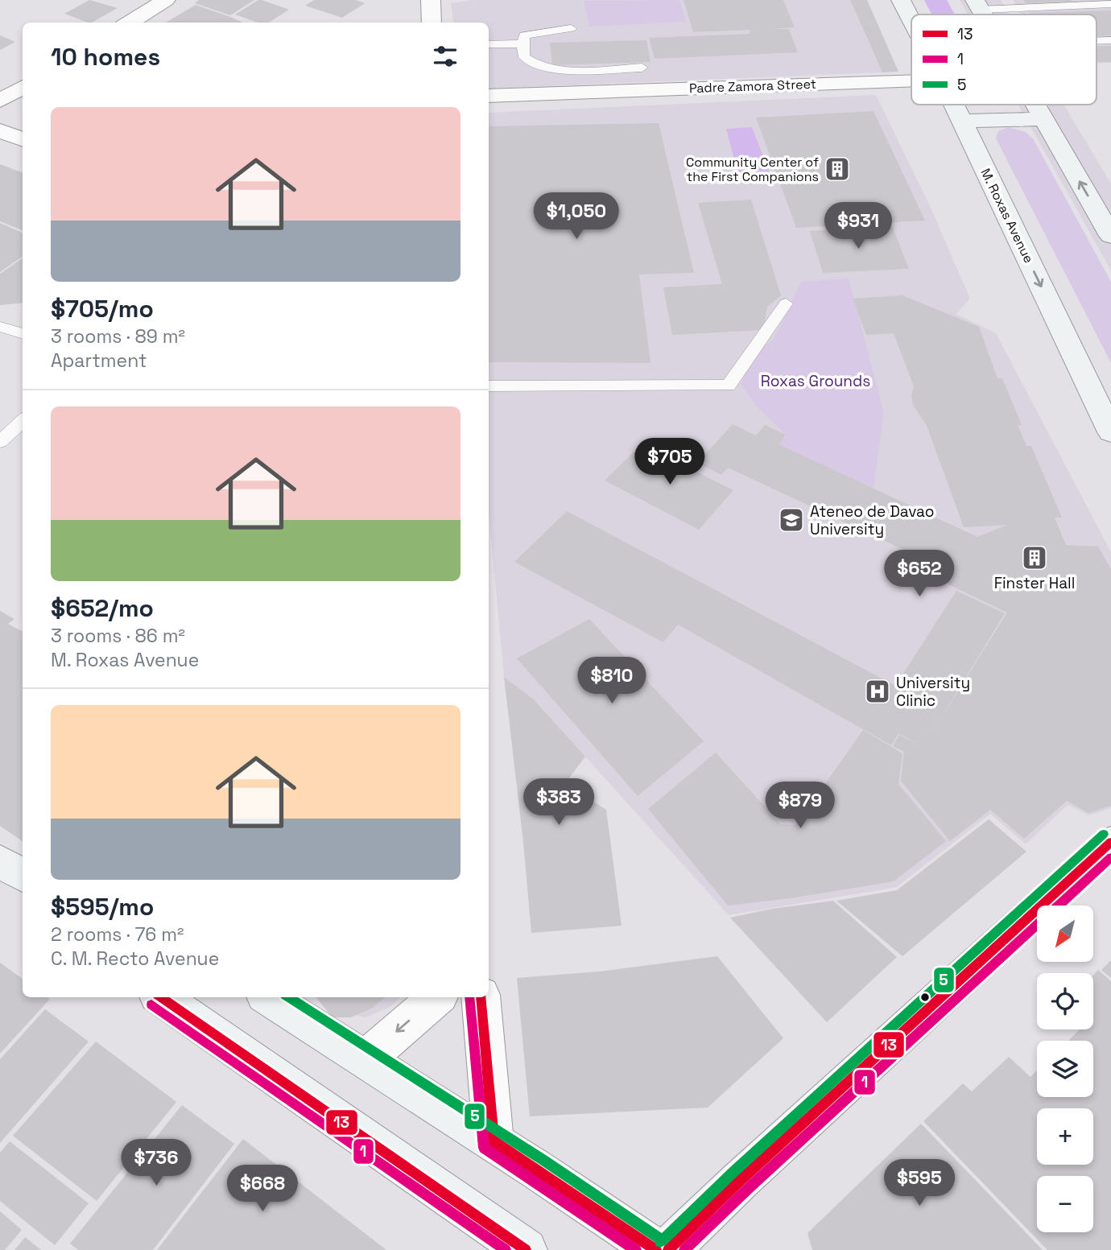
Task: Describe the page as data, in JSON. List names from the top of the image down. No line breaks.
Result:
{"streets":{"main road":["M. Roxas Avenue"],"street":["Padre Zamora Street"]},"parks":["Roxas Grounds"],"places":{"building":["Community Center of the First Companions","Finster Hall"],"school or university":["Ateneo de Davao University"],"hospital":["University Clinic"]},"lines":["transit line 5","transit line 13","transit line 1"],"legend":["13","1","5"],"north":"bottom left","page":{"heading":"10 homes","list":[{"name":"$705/mo","note":"3 rooms · 89 m² · Apartment"},{"name":"$652/mo","note":"3 rooms · 86 m² · M. Roxas Avenue"},{"name":"$595/mo","note":"2 rooms · 76 m² · C. M. Recto Avenue"}],"price":["$1,050","$931","$705","$652","$810","$383","$879","$736","$595","$668"],"map_buttons":["+","−"]}}
